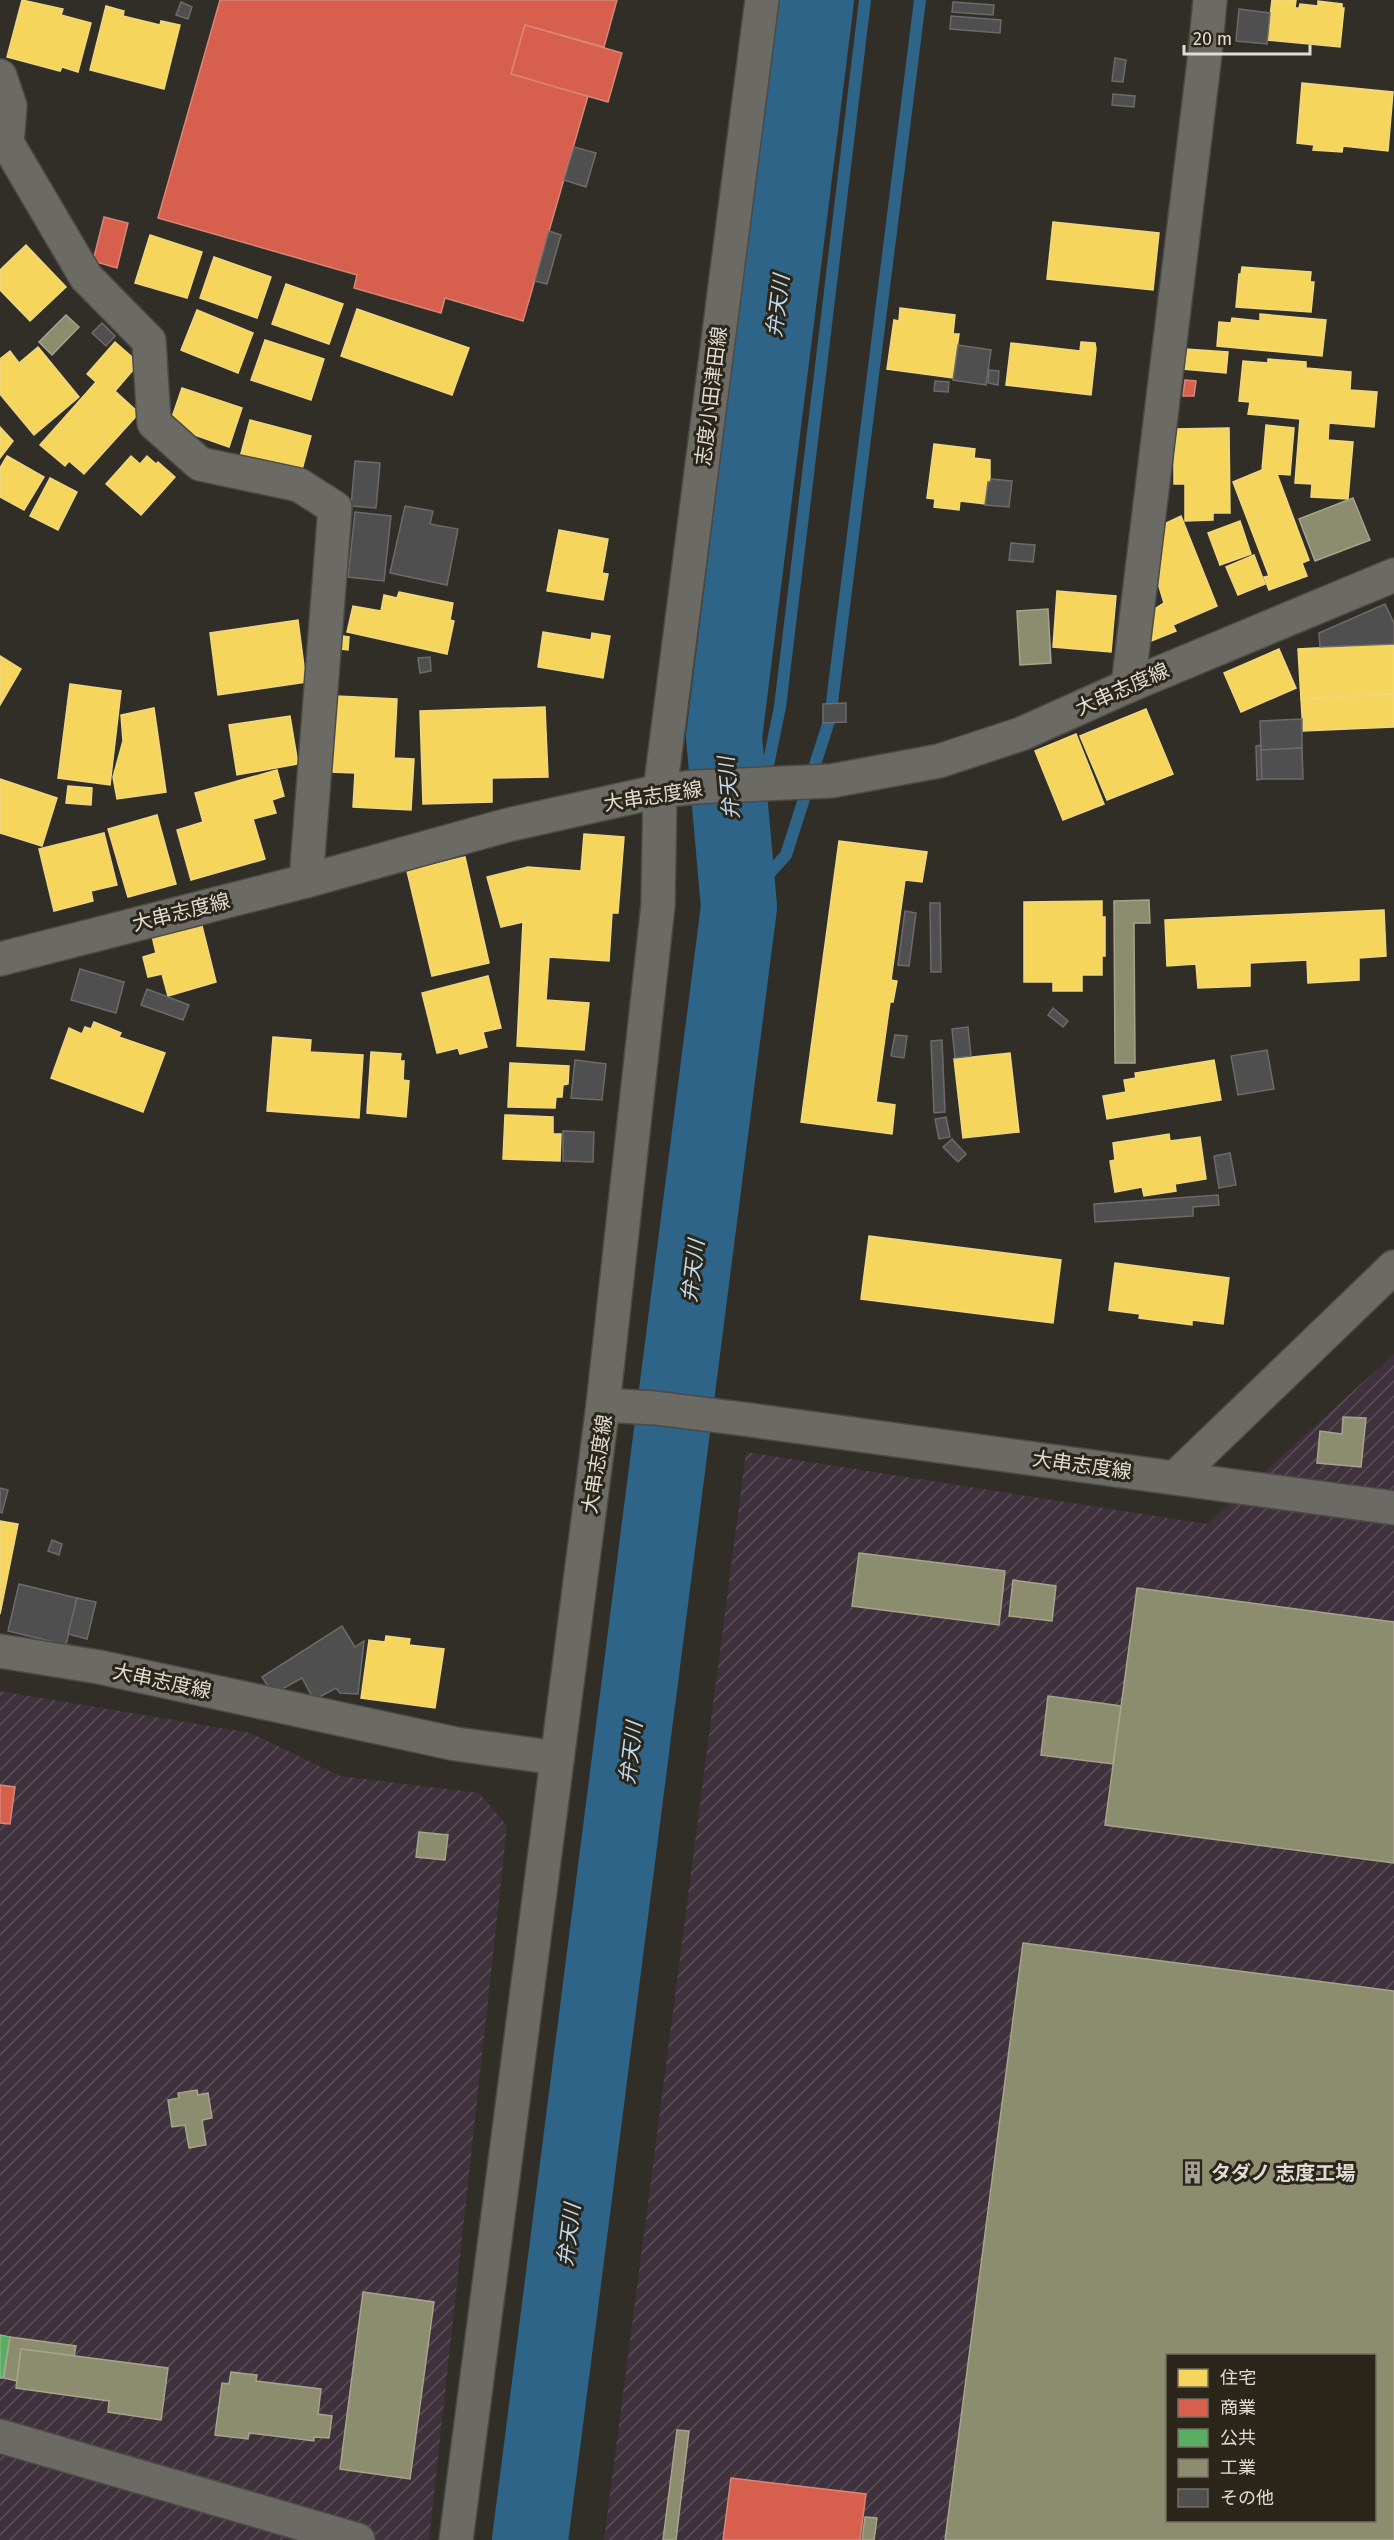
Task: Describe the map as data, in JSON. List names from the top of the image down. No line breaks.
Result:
{"streets":{"main road":["志度小田津田線","大串志度線"]},"crossings":[["志度小田津田線","大串志度線"]],"water":["弁天川"],"places":{"building":["タダノ 志度工場"]},"legend":["住宅","商業","公共","工業","その他"],"scale_bar":"20 m"}
